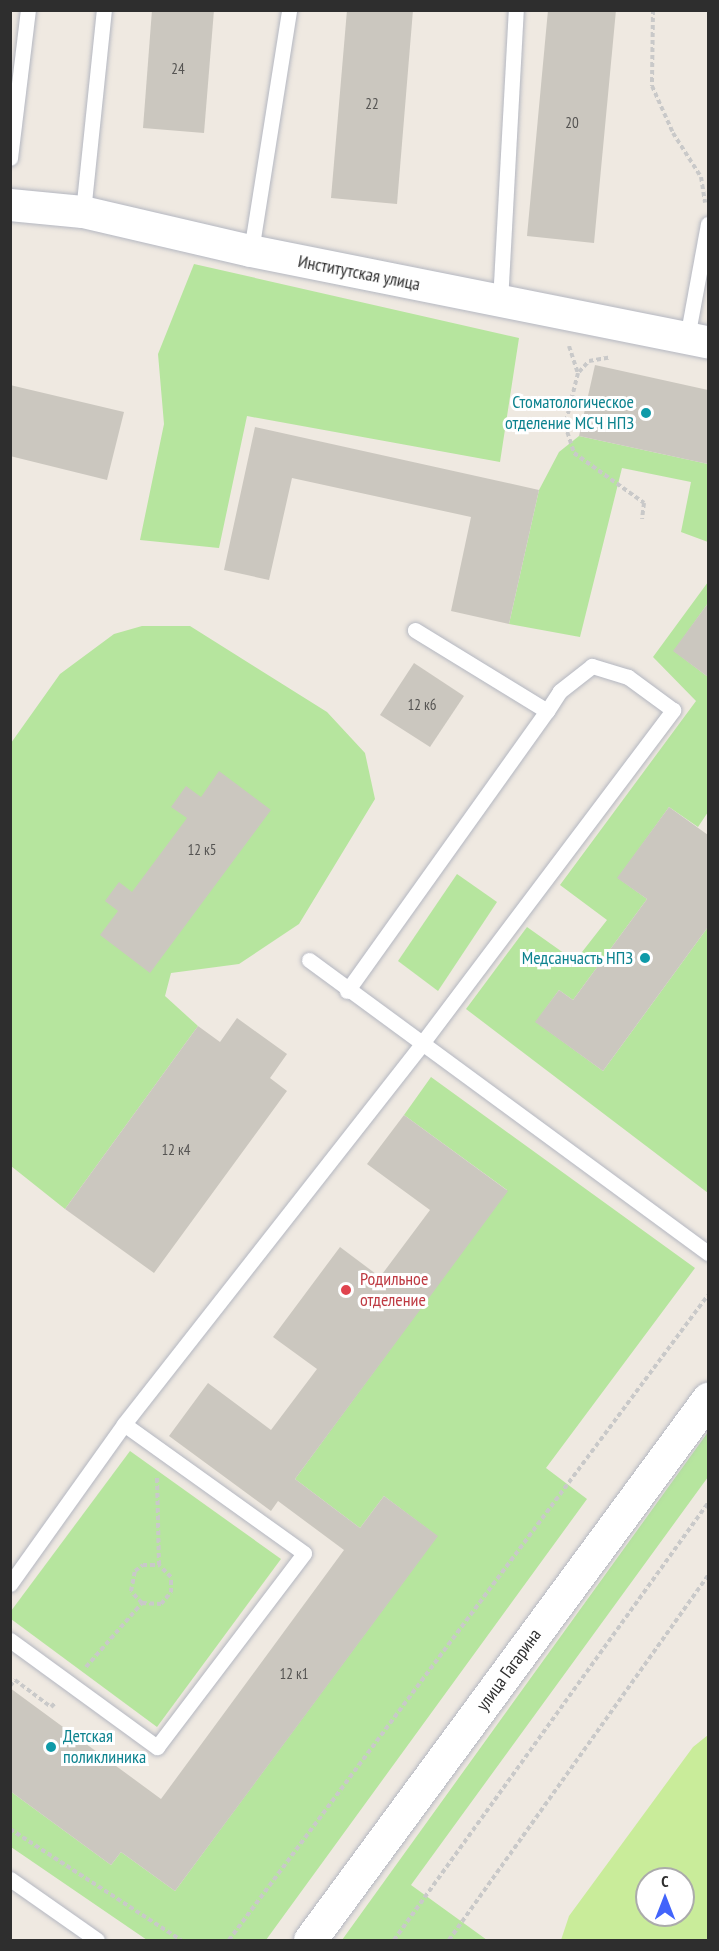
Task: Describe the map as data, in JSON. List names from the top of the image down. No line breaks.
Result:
{"streets":{"main road":["улица Гагарина"],"street":["Институтская улица"]},"places":["Стоматологическое отделение МСЧ НПЗ","Медсанчасть НПЗ","Родильное отделение","Детская поликлиника"],"house_numbers":["24","22","20","12 к6","12 к5","12 к4","12 к1"],"north":"top"}
